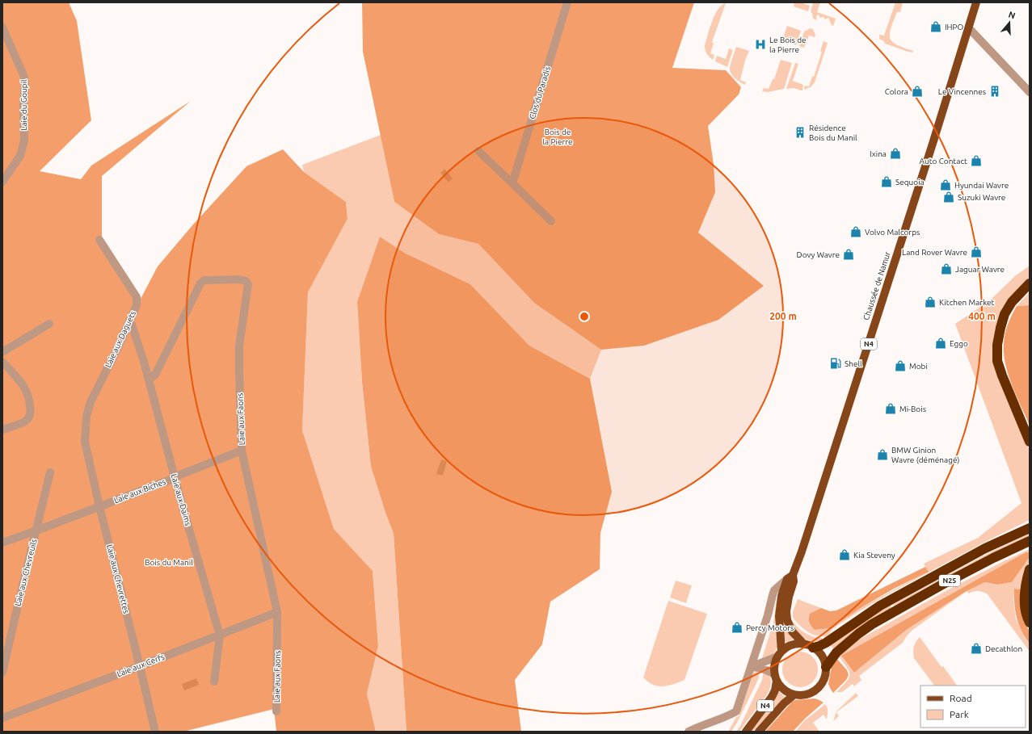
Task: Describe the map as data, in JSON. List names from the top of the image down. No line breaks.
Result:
{"streets":{"highway":["N25"],"main road":["Chaussée de Namur","N4"],"street":["Clos du Paradis","Laie du Goupil","Laie aux Daguets","Laie aux Faons","Laie aux Biches","Laie aux Daims","Laie aux Chevreuils","Laie aux Chevrettes","Laie aux Cerfs"]},"crossings":[["Chaussée de Namur","N4"],["Chaussée de Namur","N25"],["Laie aux Daguets","Laie aux Daims"],["Laie aux Daguets","Laie aux Chevrettes"],["N4","N25"],["Laie aux Faons","Laie aux Biches"],["Laie aux Faons","Laie aux Daims"],["Laie aux Faons","Laie aux Cerfs"],["Laie aux Biches","Laie aux Daims"],["Laie aux Biches","Laie aux Chevreuils"],["Laie aux Biches","Laie aux Chevrettes"],["Laie aux Daims","Laie aux Cerfs"],["Laie aux Chevrettes","Laie aux Cerfs"]],"parks":["Bois de la Pierre","Bois du Manil"],"places":{"shop":["IHPO","Colora","Ixina","Auto Contact","Sequoia","Hyundai Wavre","Suzuki Wavre","Volvo Malcorps","Land Rover Wavre","Dovy Wavre","Jaguar Wavre","Kitchen Market","Eggo","Mobi","Mi-Bois","BMW Ginion Wavre (déménagé)","Kia Steveny","Percy Motors","Decathlon"],"hospital":["Le Bois de la Pierre"],"building":["Le Vincennes","Résidence Bois du Manil"],"fuel station":["Shell"]},"legend":["Road","Park"],"north":"top","rings":["200 m","400 m"]}
